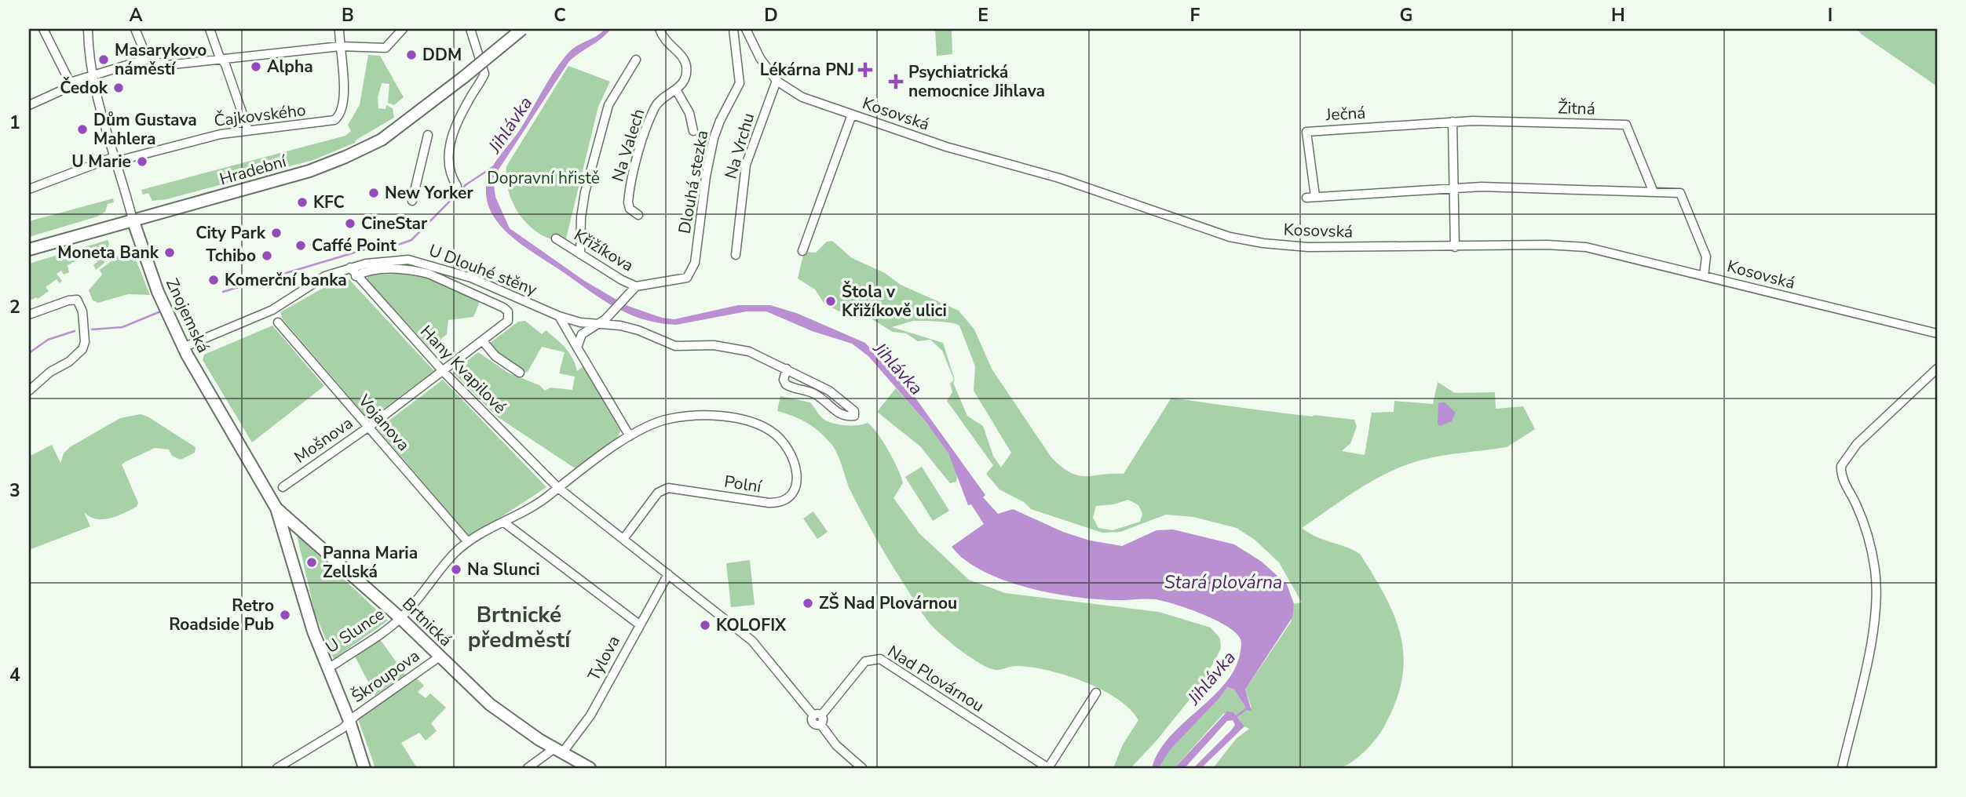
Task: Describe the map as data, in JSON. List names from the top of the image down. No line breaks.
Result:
{"streets":{"main road":["Hradební","Znojemská","Brtnická"],"street":["Žitná","Kosovská","Ječná","Čajkovského","Na Valech","Na Vrchu","Dlouhá stezka","Křižíkova","U Dlouhé stěny","Hany Kvapilové","Vojanova","Mošnova","Polní","U Slunce","Tylova","Škroupova","Nad Plovárnou"]},"crossings":[["Žitná","Ječná"],["Kosovská","Na Vrchu"],["Čajkovského","Znojemská"],["Hradební","Znojemská"],["Dlouhá stezka","Křižíkova"],["Křižíkova","U Dlouhé stěny"],["U Dlouhé stěny","Znojemská"],["U Dlouhé stěny","Hany Kvapilové"],["U Dlouhé stěny","Mošnova"],["Znojemská","Brtnická"],["Znojemská","U Slunce"],["Znojemská","Škroupova"],["Hany Kvapilové","Mošnova"],["Hany Kvapilové","Polní"],["Vojanova","Mošnova"],["Vojanova","Polní"],["Polní","Brtnická"],["Polní","U Slunce"],["Brtnická","U Slunce"],["Brtnická","Tylova"],["Brtnická","Škroupova"]],"districts":["Brtnické předměstí"],"water":["Jihlávka","Stará plovárna"],"parks":["Dopravní hřistě"],"places":{"other":["DDM","Masarykovo náměstí","Alpha","Čedok","Dům Gustava Mahlera","U Marie","New Yorker","KFC","CineStar","City Park","Caffé Point","Moneta Bank","Tchibo","Komerční banka","Štola v Křižíkově ulici","Panna Maria Zellská","Na Slunci","ZŠ Nad Plovárnou","Retro Roadside Pub","KOLOFIX"],"health":["Lékárna PNJ","Psychiatrická nemocnice Jihlava"]},"grid":{"columns":["A","B","C","D","E","F","G","H","I"],"rows":["1","2","3","4"]}}
